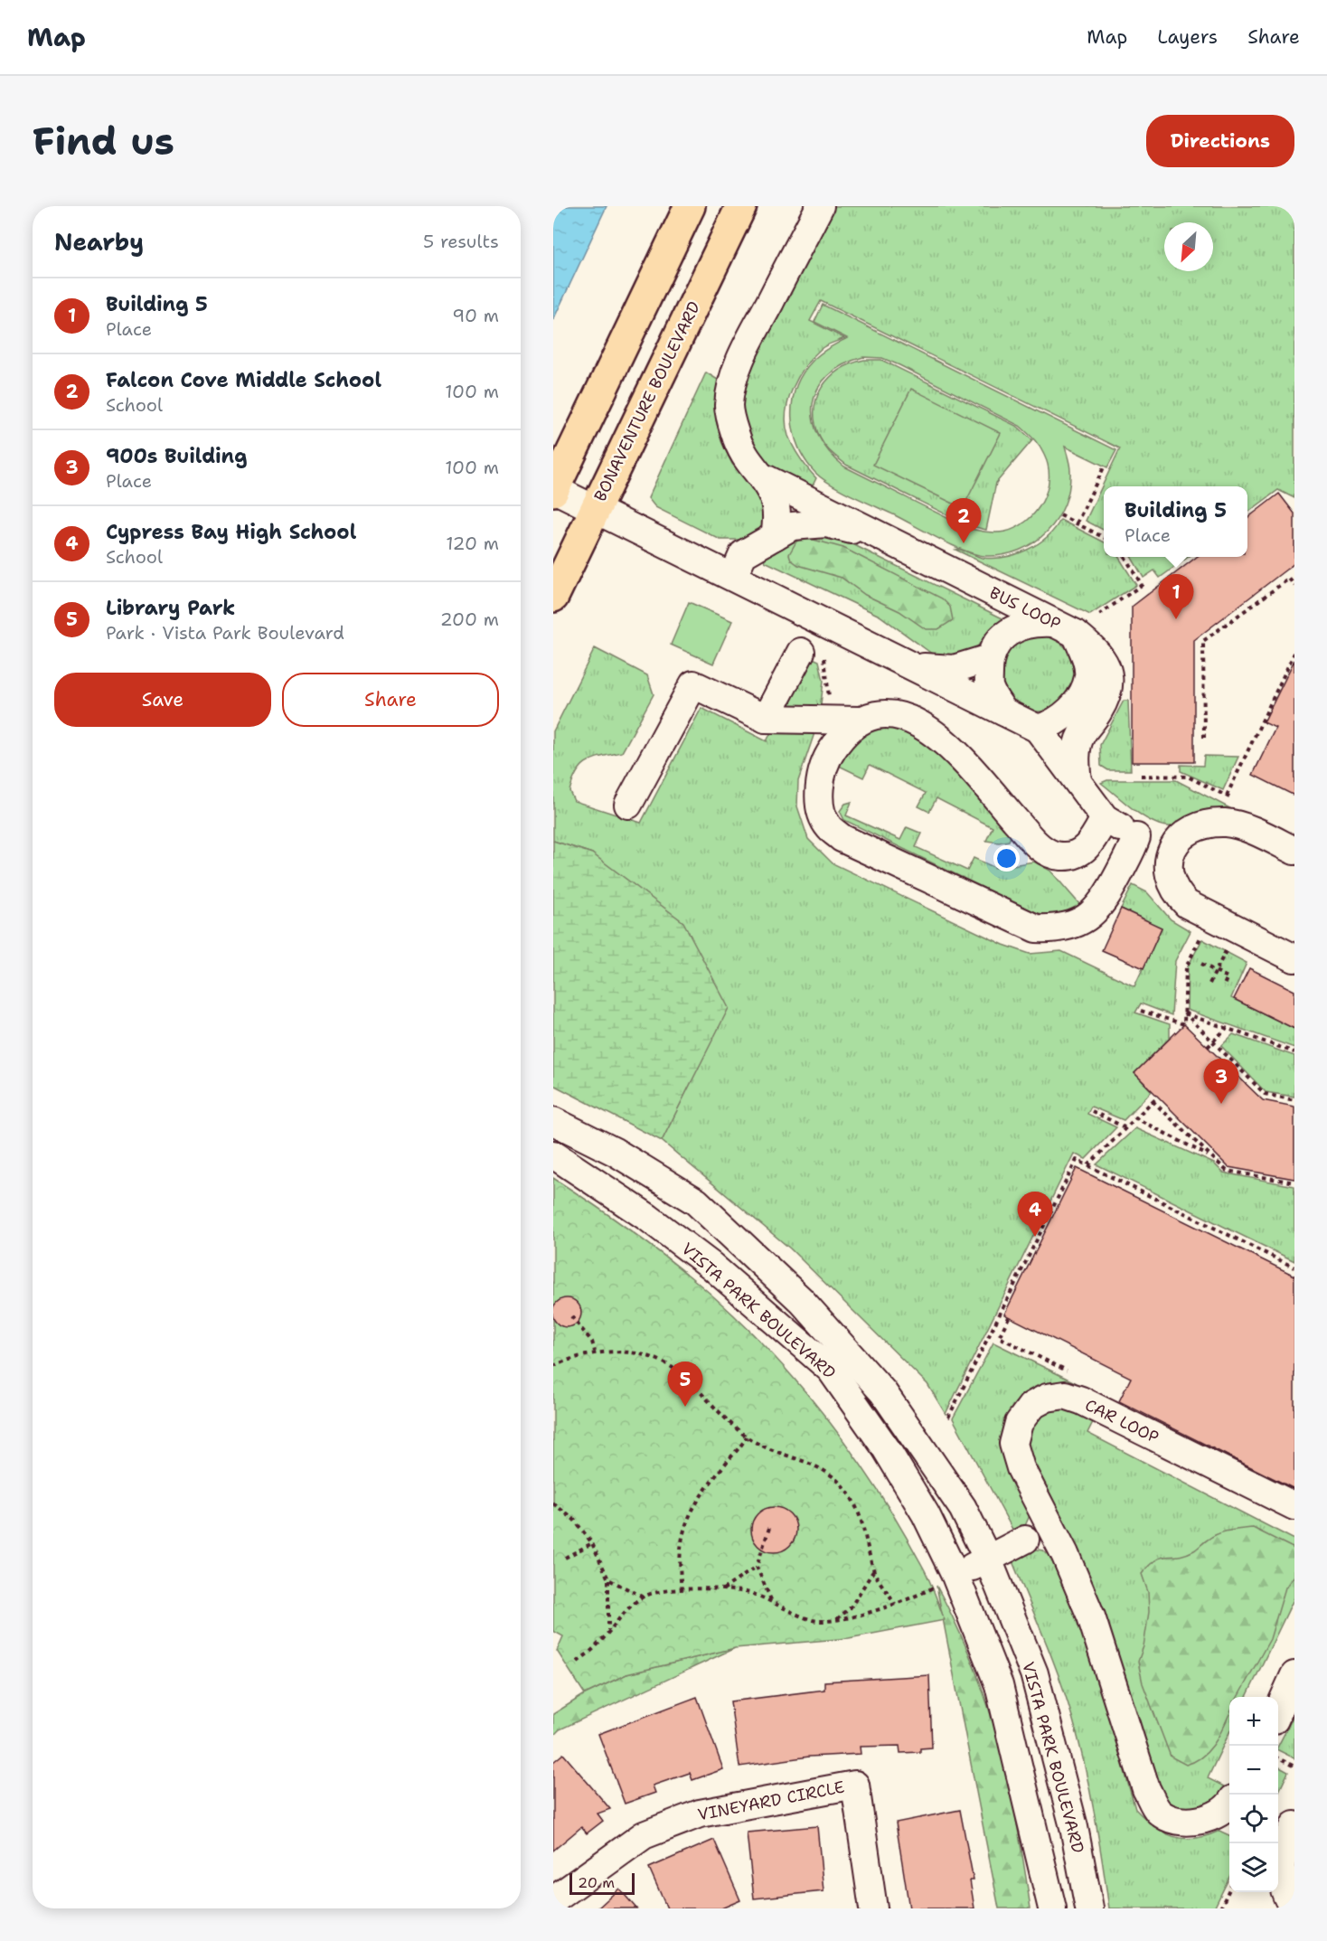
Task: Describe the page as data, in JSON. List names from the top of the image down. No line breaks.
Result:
{"streets":{"main road":["BONAVENTURE BOULEVARD"],"street":["BUS LOOP","VISTA PARK BOULEVARD","CAR LOOP","VINEYARD CIRCLE"]},"scale_bar":"20 m","north":"bottom left","page":{"header":"Map","nav":["Map","Layers","Share"],"buttons":["Directions",["Save","Share"]],"title":"Find us","heading":["Nearby","5 results"],"list":[{"mark":"1","name":"Building 5","note":"Place","value":"90 m"},{"mark":"2","name":"Falcon Cove Middle School","note":"School","value":"100 m"},{"mark":"3","name":"900s Building","note":"Place","value":"100 m"},{"mark":"4","name":"Cypress Bay High School","note":"School","value":"120 m"},{"mark":"5","name":"Library Park","note":"Park · Vista Park Boulevard","value":"200 m"}],"popup":["Building 5","Place"],"pins":["2","1","3","4","5"],"map_buttons":["+","−"],"scale":"20 m"}}
